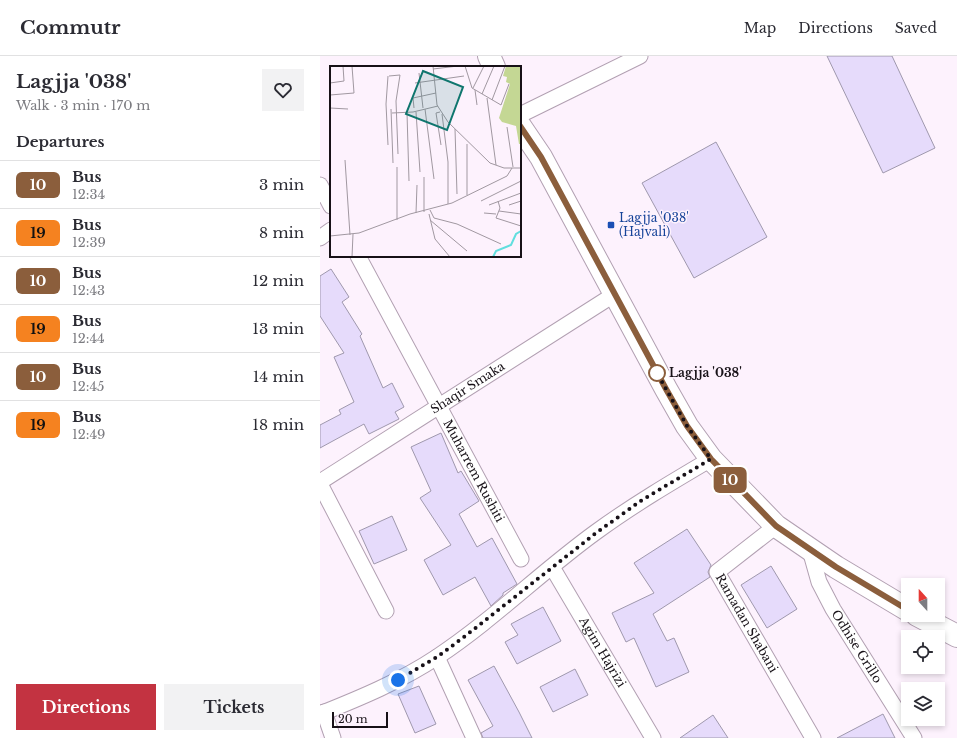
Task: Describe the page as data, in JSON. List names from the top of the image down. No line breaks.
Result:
{"streets":{"street":["Shaqir Smaka","Muharrem Rushiti","Ramadan Shabani","Odhise Grillo","Agim Hajrizi"]},"crossings":[["Shaqir Smaka","Muharrem Rushiti"]],"places":{"transit":["Lagjja '038' (Hajvali)"],"other":["Lagjja '038'"]},"lines":["bus line 10"],"scale_bar":"20 m","north":"top","page":{"header":"Commutr","nav":["Map","Directions","Saved"],"heading":[["Lagjja '038'","Walk · 3 min · 170 m"],"Departures"],"on_map":"10","list":[{"mark":"10","name":"Bus","note":"12:34","value":"3 min"},{"mark":"19","name":"Bus","note":"12:39","value":"8 min"},{"mark":"10","name":"Bus","note":"12:43","value":"12 min"},{"mark":"19","name":"Bus","note":"12:44","value":"13 min"},{"mark":"10","name":"Bus","note":"12:45","value":"14 min"},{"mark":"19","name":"Bus","note":"12:49","value":"18 min"}],"buttons":["Directions","Tickets"],"scale":"20 m"}}
